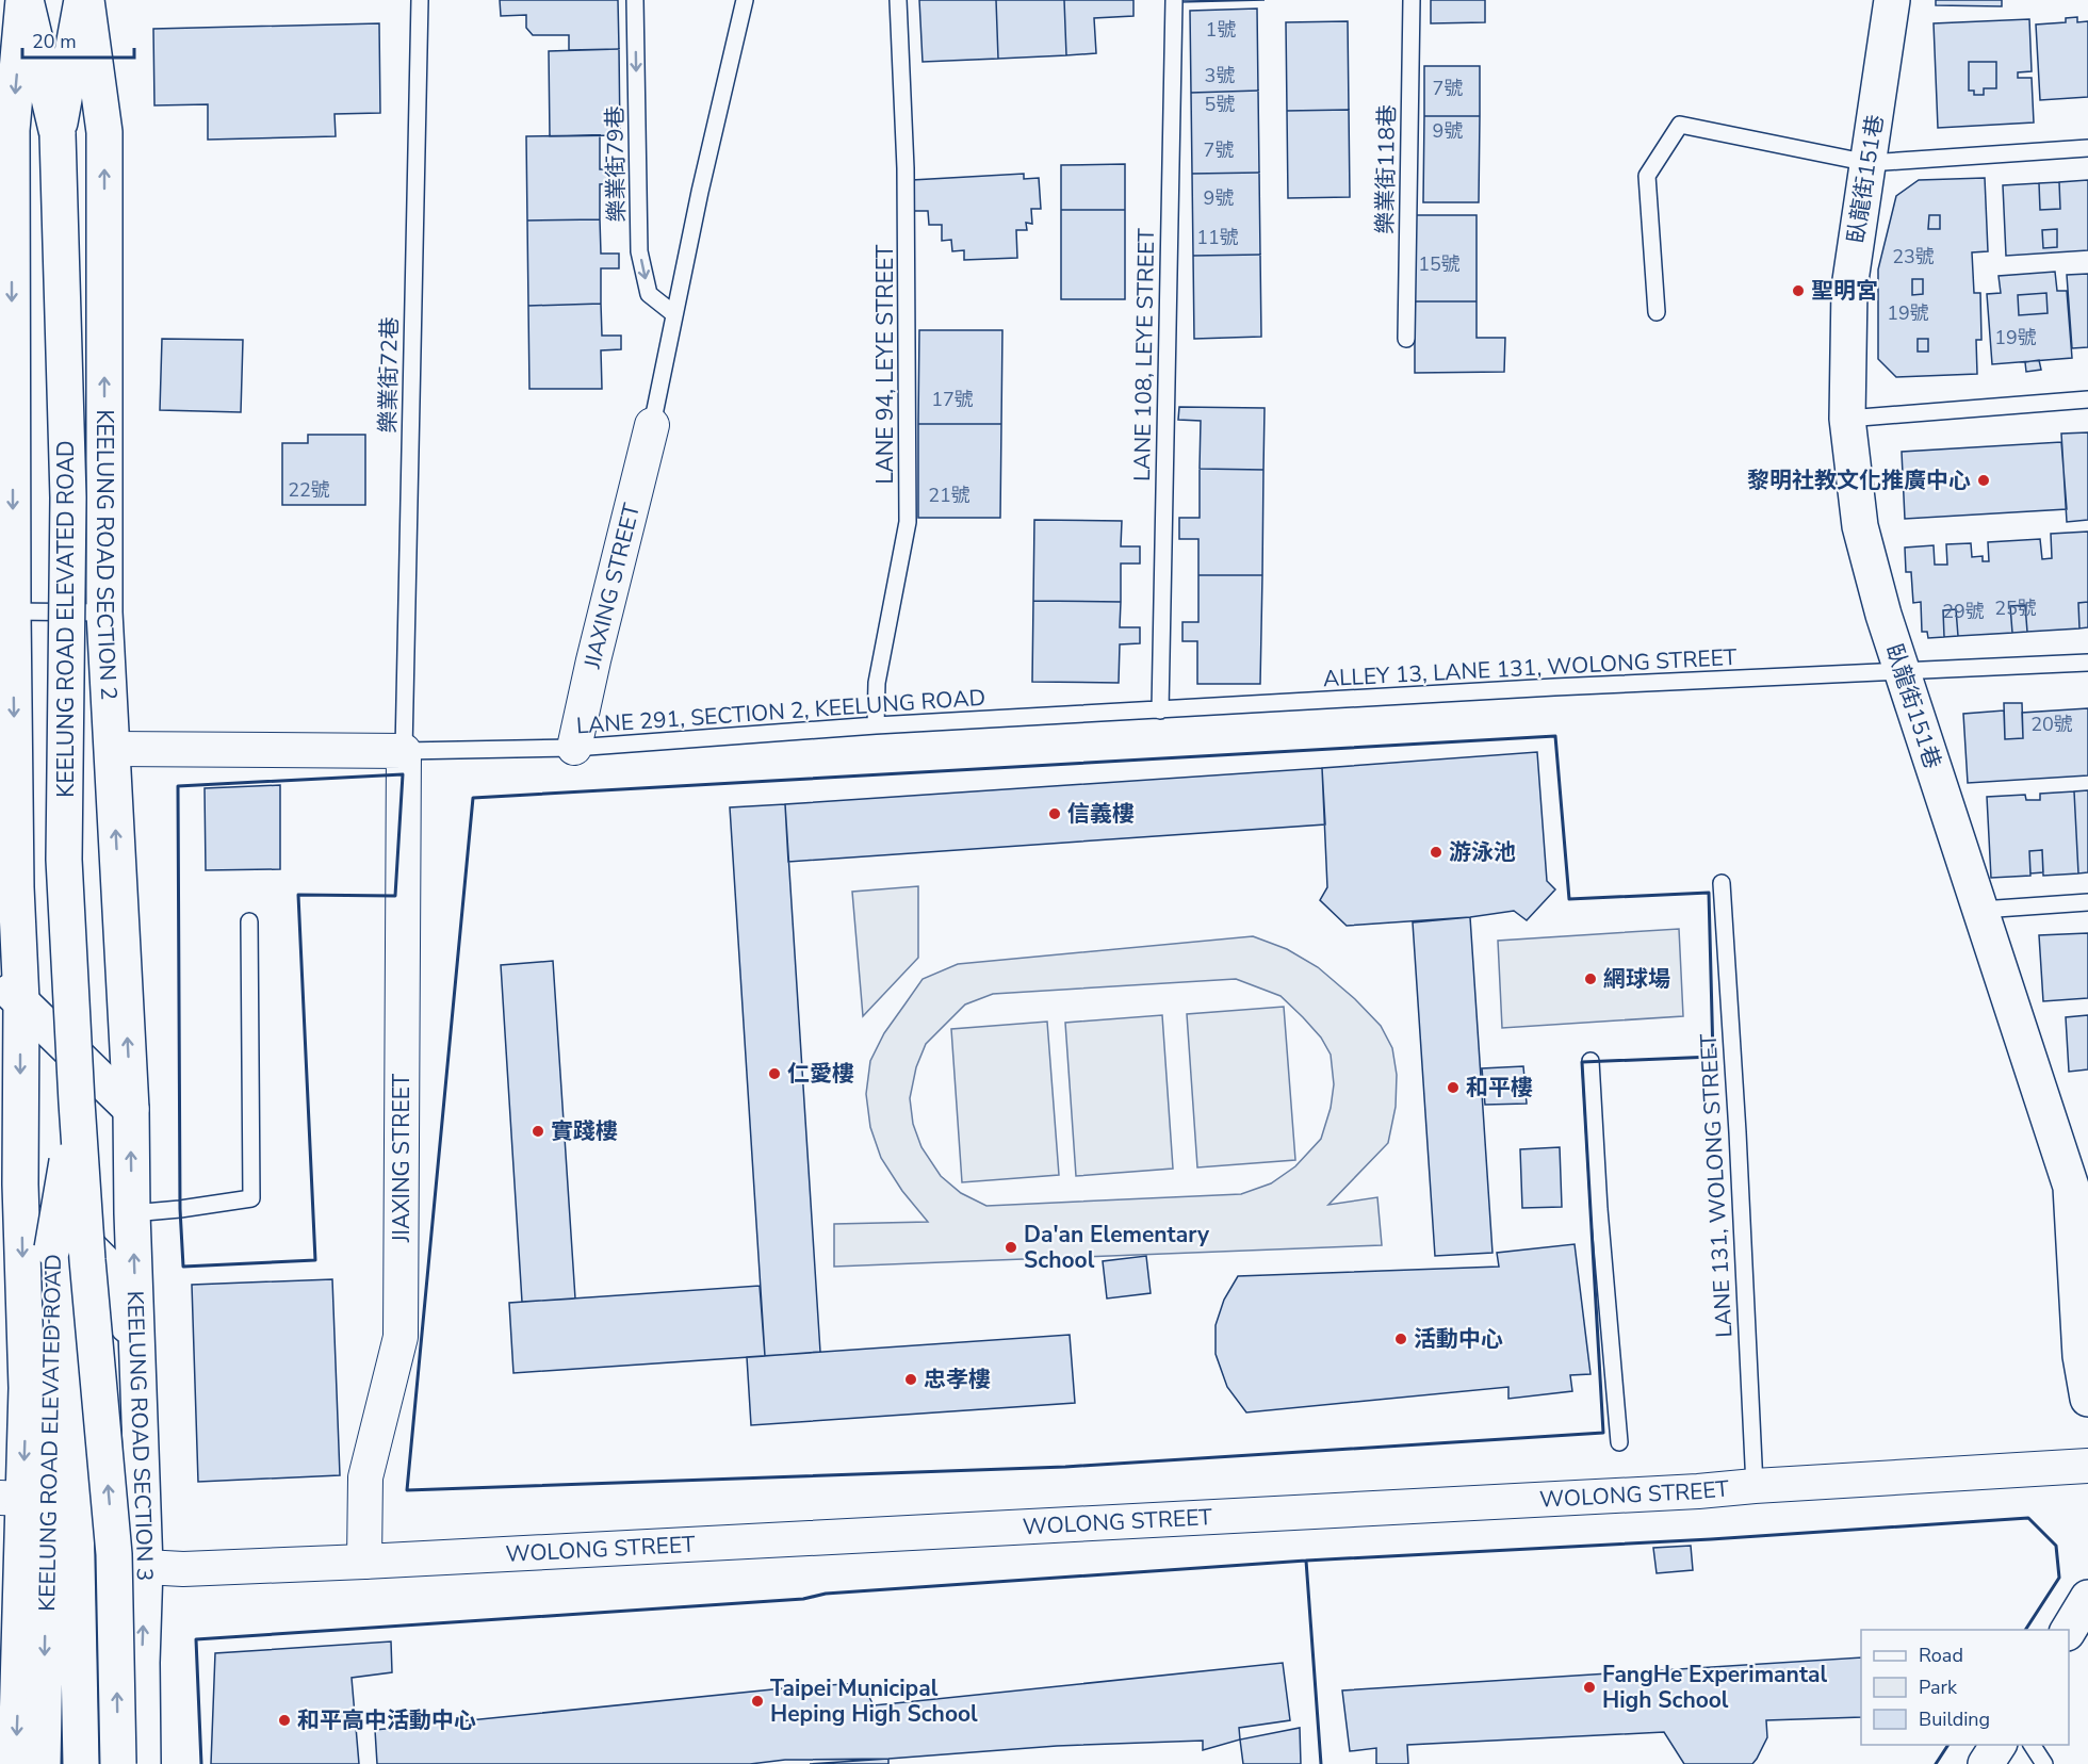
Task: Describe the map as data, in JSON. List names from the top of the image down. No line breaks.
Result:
{"streets":{"main road":["臥龍街151巷","KEELUNG ROAD SECTION 2","KEELUNG ROAD ELEVATED ROAD","KEELUNG ROAD SECTION 3"],"street":["JIAXING STREET","WOLONG STREET"],"lane":["樂業街79巷","樂業街118巷","LANE 108, LEYE STREET","LANE 94, LEYE STREET","樂業街72巷","ALLEY 13, LANE 131, WOLONG STREET","LANE 291, SECTION 2, KEELUNG ROAD","LANE 131, WOLONG STREET"]},"crossings":[["臥龍街151巷","ALLEY 13, LANE 131, WOLONG STREET"],["LANE 108, LEYE STREET","ALLEY 13, LANE 131, WOLONG STREET"],["LANE 108, LEYE STREET","LANE 291, SECTION 2, KEELUNG ROAD"],["LANE 94, LEYE STREET","LANE 291, SECTION 2, KEELUNG ROAD"],["樂業街72巷","JIAXING STREET"],["樂業街72巷","LANE 291, SECTION 2, KEELUNG ROAD"],["KEELUNG ROAD SECTION 2","KEELUNG ROAD ELEVATED ROAD"],["KEELUNG ROAD SECTION 2","KEELUNG ROAD SECTION 3"],["JIAXING STREET","LANE 291, SECTION 2, KEELUNG ROAD"],["JIAXING STREET","WOLONG STREET"],["ALLEY 13, LANE 131, WOLONG STREET","LANE 291, SECTION 2, KEELUNG ROAD"],["LANE 131, WOLONG STREET","WOLONG STREET"],["KEELUNG ROAD SECTION 3","WOLONG STREET"]],"places":["聖明宮","黎明社教文化推廣中心","信義樓","游泳池","網球場","仁愛樓","和平樓","實踐樓","Da'an Elementary School","活動中心","忠孝樓","FangHe Experimantal High School","Taipei Municipal Heping High School","和平高中活動中心"],"house_numbers":["1號","3號","7號","5號","9號","7號","9號","11號","23號","15號","19號","19號","17號","22號","21號","25號","29號","20號"],"legend":["Road","Park","Building"],"scale_bar":"20 m"}
